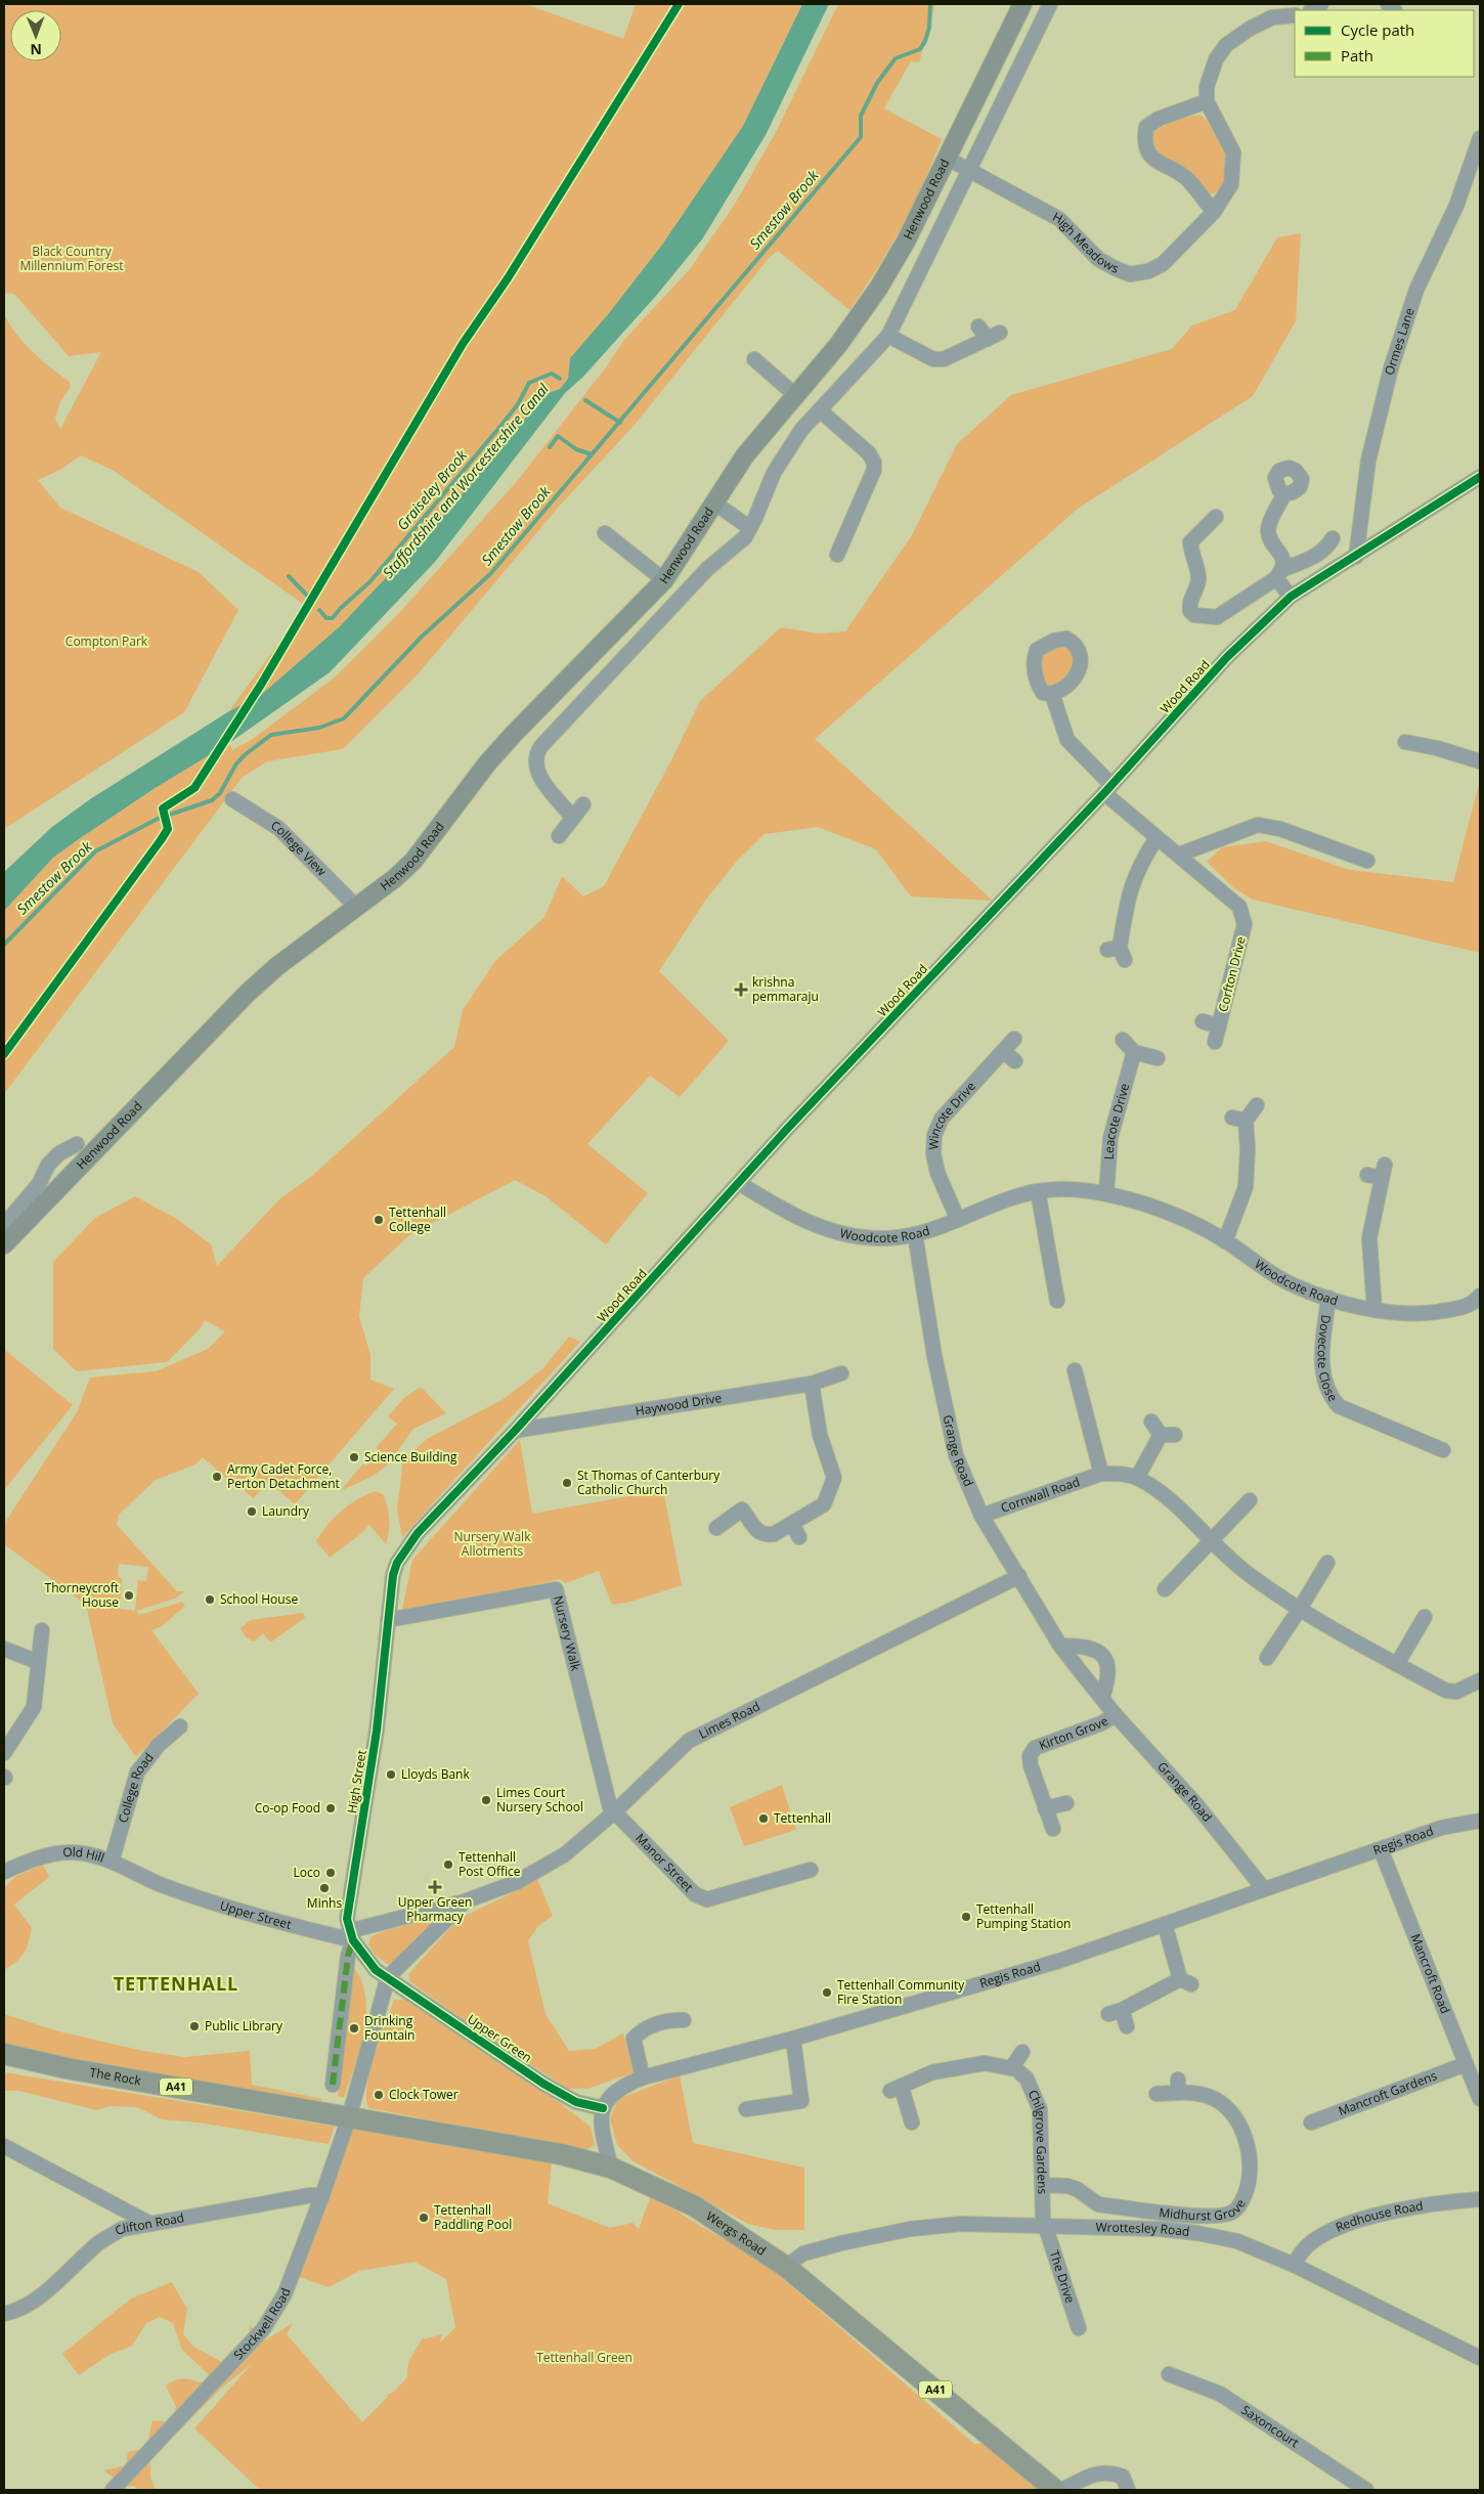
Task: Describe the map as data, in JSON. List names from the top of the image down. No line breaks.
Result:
{"streets":{"highway":["The Rock","A41","Wergs Road"],"main road":["Henwood Road"],"street":["High Meadows","Ormes Lane","Wood Road","College View","Corfton Drive","Wincote Drive","Leacote Drive","Woodcote Road","Dovecote Close","Haywood Drive","Grange Road","Cornwall Road","Nursery Walk","Limes Road","Kirton Grove","High Street","College Road","Regis Road","Old Hill","Manor Street","Upper Street","Mancroft Road","Upper Green","Mancroft Gardens","Chilgrove Gardens","Midhurst Grove","Redhouse Road","Clifton Road","Wrottesley Road","The Drive","Stockwell Road","Saxoncourt"]},"crossings":[["Henwood Road","High Meadows"],["Henwood Road","College View"],["Ormes Lane","Wood Road"],["Wood Road","Corfton Drive"],["Wood Road","Woodcote Road"],["Wood Road","Haywood Drive"],["Wood Road","High Street"],["Wincote Drive","Woodcote Road"],["Leacote Drive","Woodcote Road"],["Woodcote Road","Dovecote Close"],["Woodcote Road","Grange Road"],["Grange Road","Cornwall Road"],["Grange Road","Limes Road"],["Grange Road","Kirton Grove"],["Grange Road","Regis Road"],["Nursery Walk","Limes Road"],["Nursery Walk","High Street"],["Nursery Walk","Manor Street"],["Limes Road","High Street"],["Limes Road","Manor Street"],["Limes Road","Upper Street"],["Limes Road","Upper Green"],["High Street","Upper Street"],["College Road","Old Hill"],["Regis Road","Mancroft Road"],["Regis Road","Upper Green"],["Old Hill","Upper Street"],["Mancroft Road","Mancroft Gardens"],["The Rock","Wergs Road"],["The Rock","Stockwell Road"],["Chilgrove Gardens","Midhurst Grove"],["Chilgrove Gardens","Wrottesley Road"],["Chilgrove Gardens","The Drive"],["Redhouse Road","Wrottesley Road"],["Clifton Road","Stockwell Road"],["Wrottesley Road","Wergs Road"],["Wrottesley Road","The Drive"],["Wergs Road","Stockwell Road"]],"districts":["TETTENHALL"],"water":["Smestow Brook","Staffordshire and Worcestershire Canal","Graiseley Brook"],"parks":["Black Country Millennium Forest","Compton Park","Nursery Walk Allotments","Tettenhall Green"],"places":{"health":["krishna pemmaraju","Upper Green Pharmacy"],"other":["Tettenhall College","Science Building","Army Cadet Force, Perton Detachment","St Thomas of Canterbury Catholic Church","Laundry","Thorneycroft House","School House","Lloyds Bank","Limes Court Nursery School","Co-op Food","Tettenhall","Tettenhall Post Office","Loco","Minhs","Tettenhall Pumping Station","Tettenhall Community Fire Station","Public Library","Drinking Fountain","Clock Tower","Tettenhall Paddling Pool"]},"legend":["Cycle path","Path"],"north":"bottom"}
